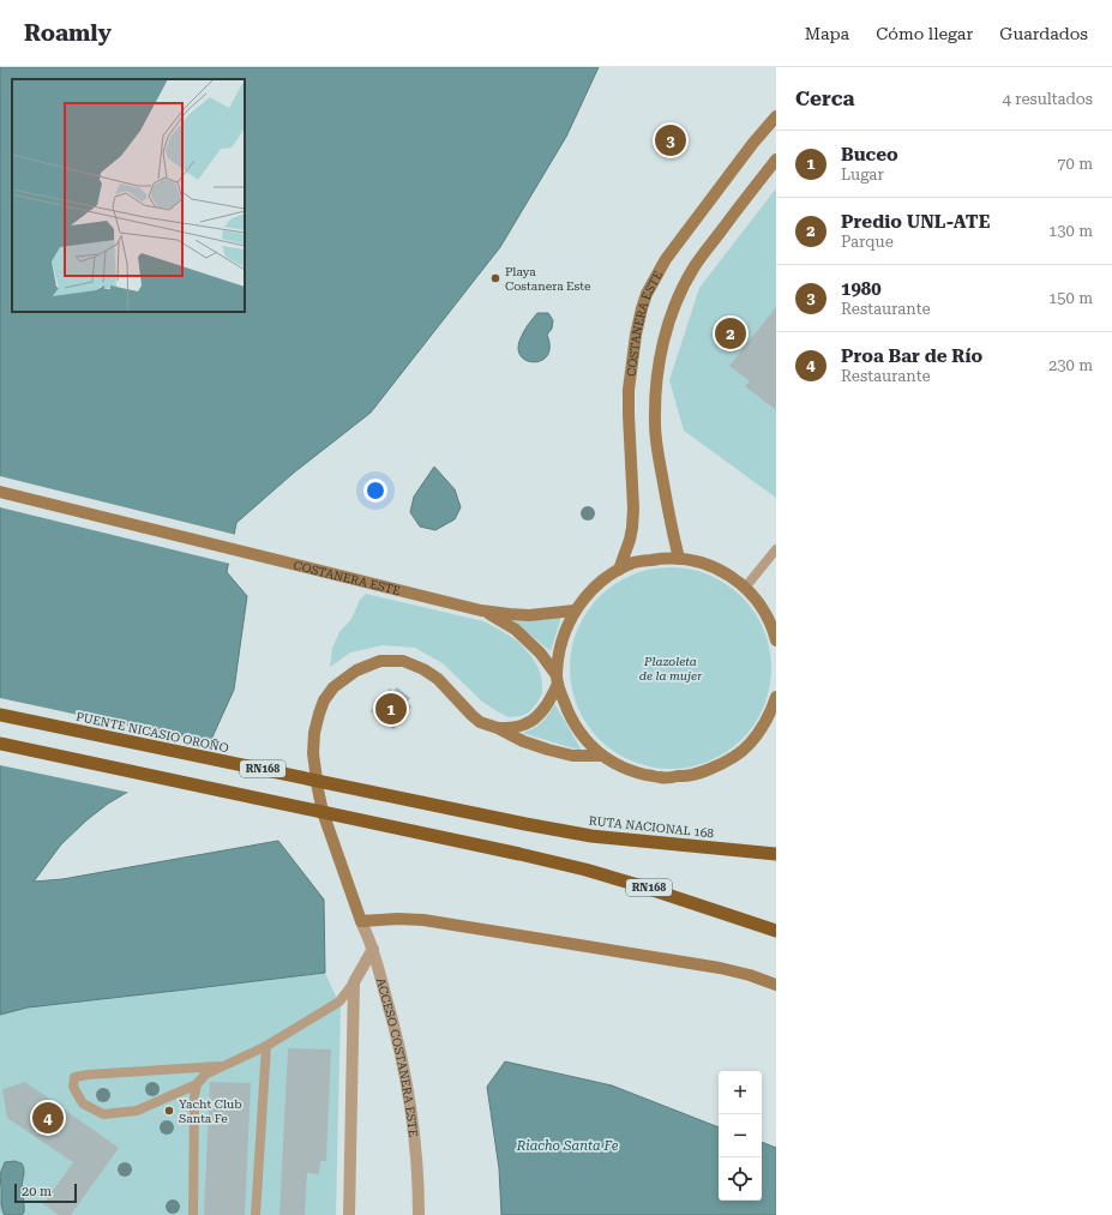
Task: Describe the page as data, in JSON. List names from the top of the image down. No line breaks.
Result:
{"streets":{"highway":["PUENTE NICASIO OROÑO","RN168","RUTA NACIONAL 168"],"main road":["COSTANERA ESTE"],"street":["ACCESO COSTANERA ESTE"]},"crossings":[["PUENTE NICASIO OROÑO","RUTA NACIONAL 168"]],"water":["Riacho Santa Fe"],"parks":["Plazoleta de la mujer"],"places":["Playa Costanera Este","Yacht Club Santa Fe"],"scale_bar":"20 m","page":{"header":"Roamly","nav":["Mapa","Cómo llegar","Guardados"],"heading":["Cerca","4 resultados"],"pins":["3","2","1","4"],"list":[{"mark":"1","name":"Buceo","note":"Lugar","value":"70 m"},{"mark":"2","name":"Predio UNL-ATE","note":"Parque","value":"130 m"},{"mark":"3","name":"1980","note":"Restaurante","value":"150 m"},{"mark":"4","name":"Proa Bar de Río","note":"Restaurante","value":"230 m"}],"map_buttons":["+","−"],"scale":"20 m"}}
